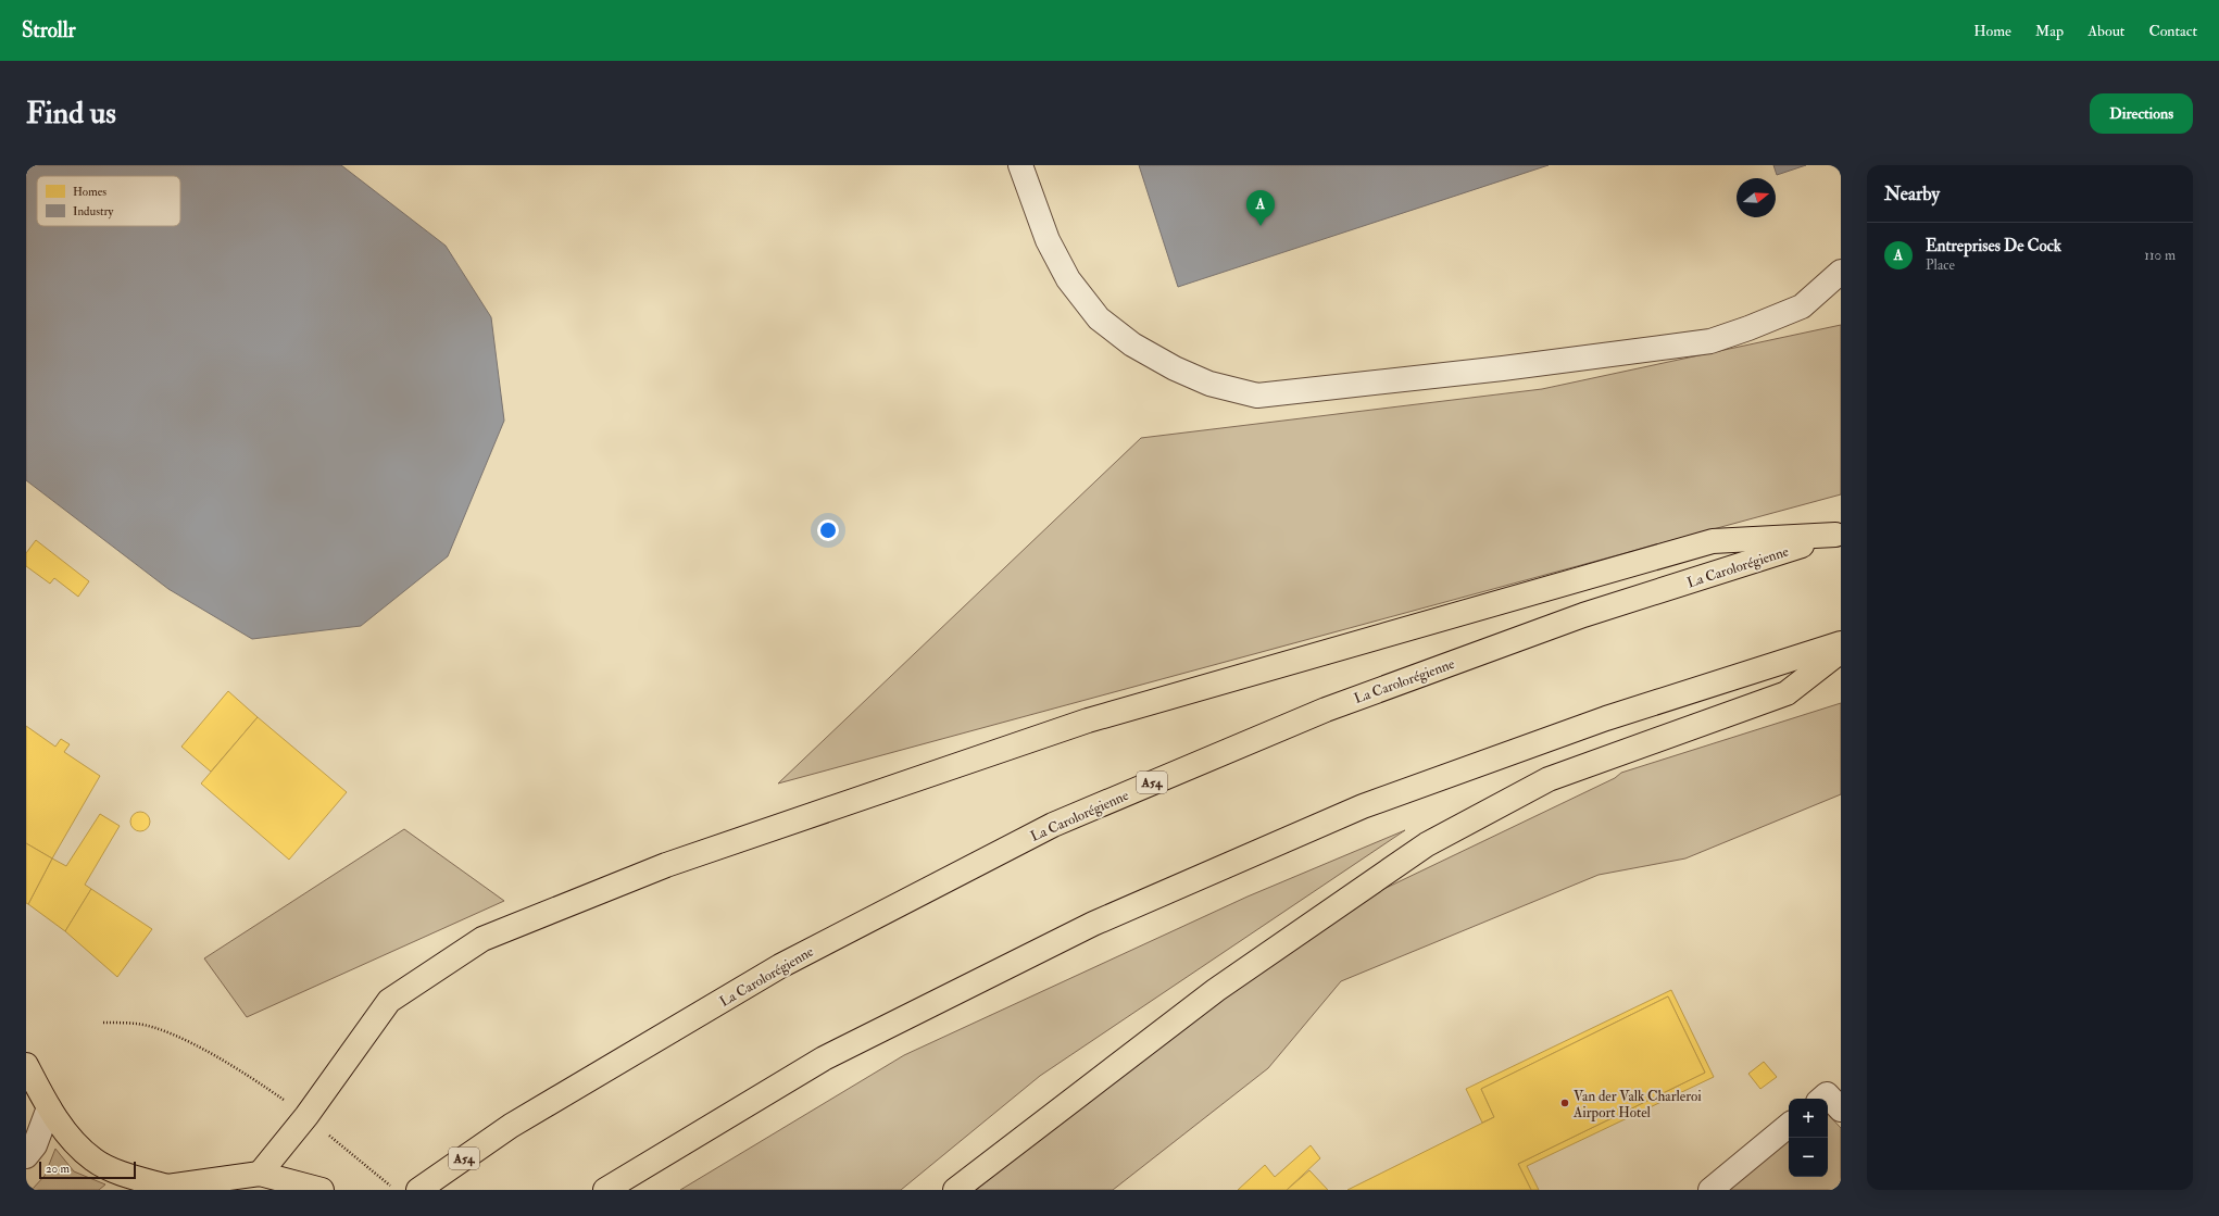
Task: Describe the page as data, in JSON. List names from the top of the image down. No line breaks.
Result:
{"streets":{"main road":["La Carolorégienne","A54"]},"places":["Van der Valk Charleroi Airport Hotel"],"legend":["Homes","Industry"],"scale_bar":"20 m","north":"right","page":{"header":"Strollr","nav":["Home","Map","About","Contact"],"buttons":"Directions","title":"Find us","heading":"Nearby","pins":"A","list":[{"mark":"A","name":"Entreprises De Cock","note":"Place","value":"110 m"}],"map_buttons":["+","−"],"scale":"20 m"}}
